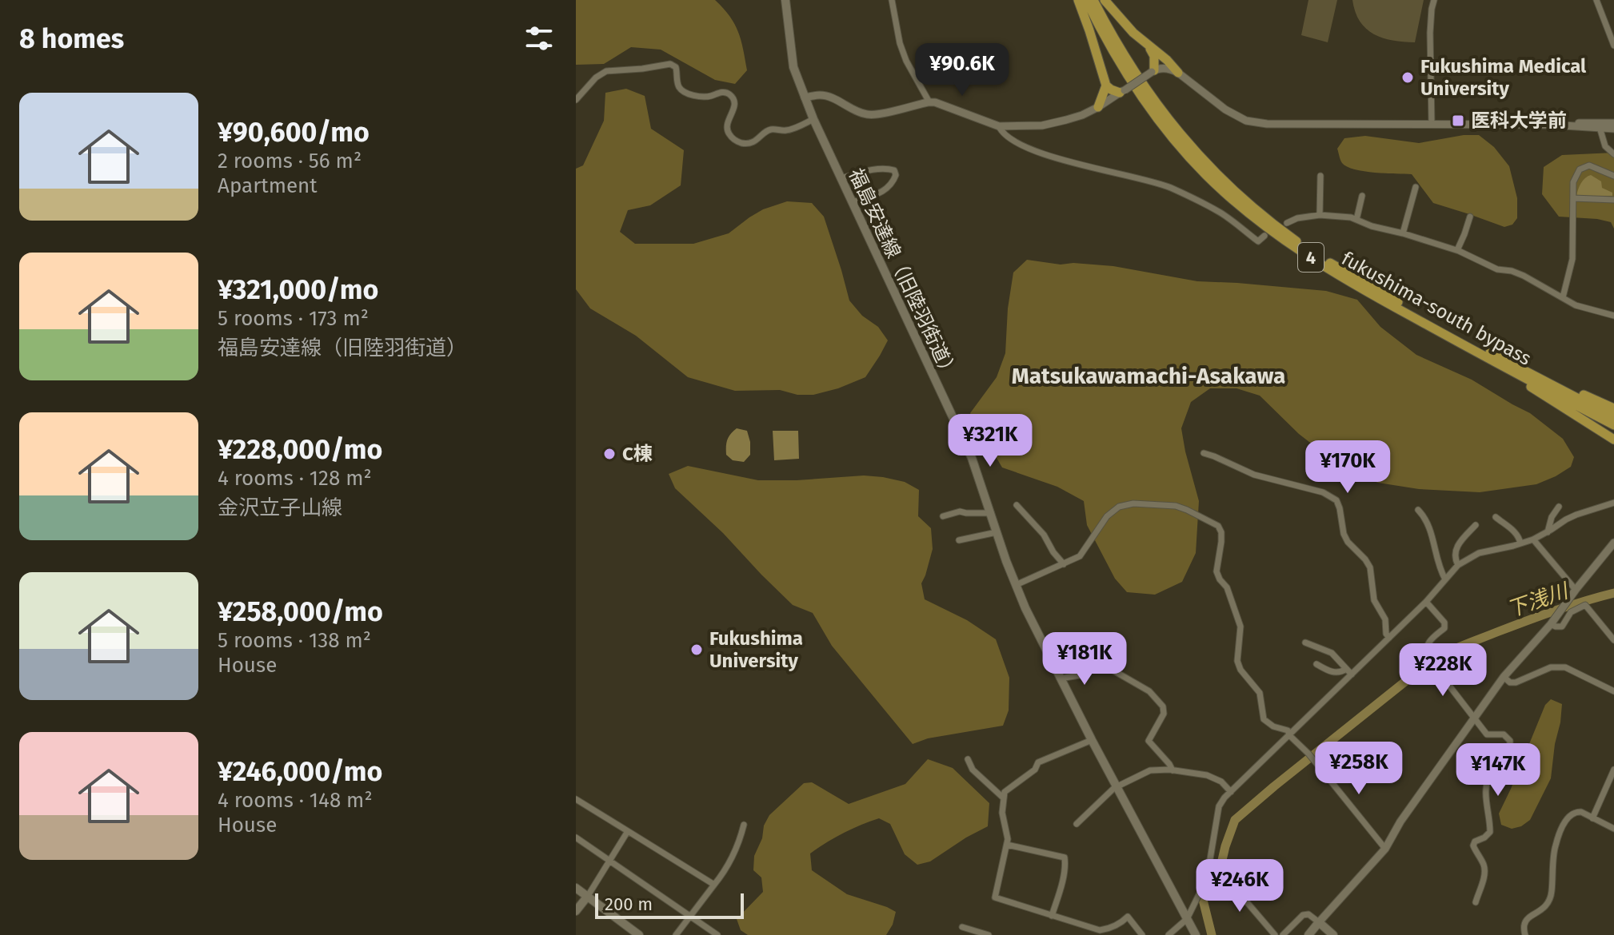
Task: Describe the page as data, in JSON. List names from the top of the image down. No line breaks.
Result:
{"streets":{"highway":["4","fukushima-south bypass"],"main road":["福島安達線（旧陸羽街道）"]},"districts":["Matsukawamachi-Asakawa"],"water":["下浅川"],"places":{"other":["Fukushima Medical University","C棟","Fukushima University"],"transit":["医科大学前"]},"scale_bar":"200 m","page":{"heading":"8 homes","price":["¥90.6K","¥321K","¥170K","¥181K","¥228K","¥258K","¥147K","¥246K"],"list":[{"name":"¥90,600/mo","note":"2 rooms · 56 m² · Apartment"},{"name":"¥321,000/mo","note":"5 rooms · 173 m² · 福島安達線（旧陸羽街道）"},{"name":"¥228,000/mo","note":"4 rooms · 128 m² · 金沢立子山線"},{"name":"¥258,000/mo","note":"5 rooms · 138 m² · House"},{"name":"¥246,000/mo","note":"4 rooms · 148 m² · House"}],"scale":"200 m"}}
